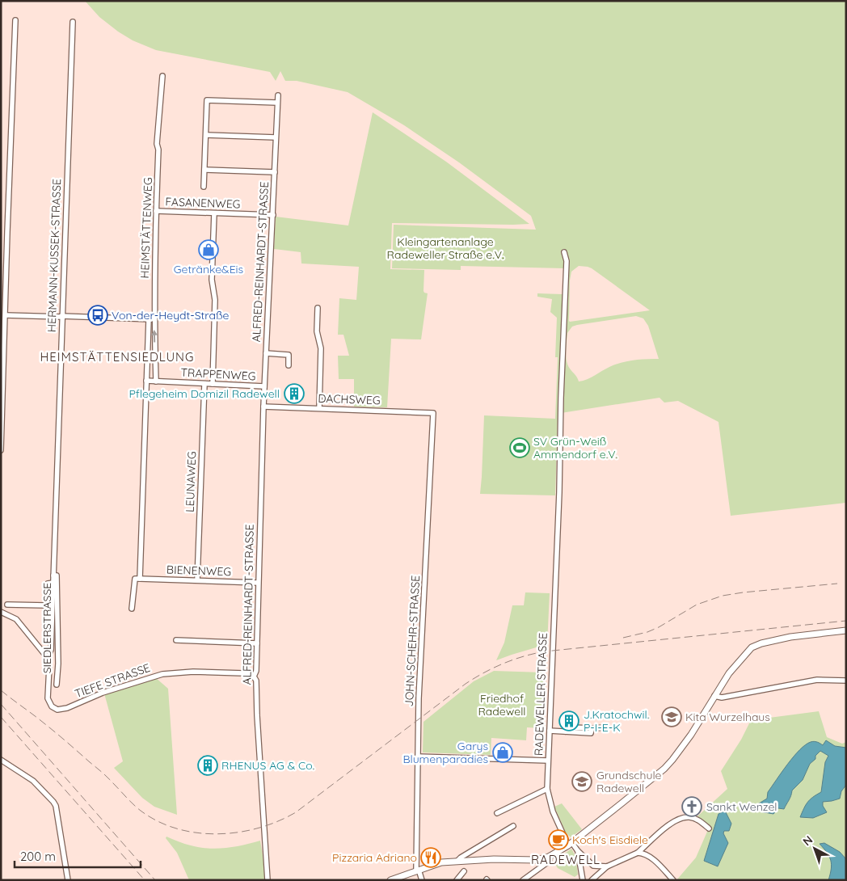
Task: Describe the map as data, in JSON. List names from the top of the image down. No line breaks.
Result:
{"streets":{"street":["FASANENWEG","HEIMSTÄTTENWEG","HERMANN-KUSSEK-STRASSE","ALFRED-REINHARDT-STRASSE","TRAPPENWEG","DACHSWEG","LEUNAWEG","BIENENWEG","SIEDLERSTRASSE","JOHN-SCHEHR-STRASSE","TIEFE STRASSE","RADEWELLER STRASSE"]},"crossings":[["FASANENWEG","HEIMSTÄTTENWEG"],["FASANENWEG","ALFRED-REINHARDT-STRASSE"],["HEIMSTÄTTENWEG","TRAPPENWEG"],["HEIMSTÄTTENWEG","BIENENWEG"],["HERMANN-KUSSEK-STRASSE","SIEDLERSTRASSE"],["HERMANN-KUSSEK-STRASSE","TIEFE STRASSE"],["ALFRED-REINHARDT-STRASSE","TRAPPENWEG"],["ALFRED-REINHARDT-STRASSE","DACHSWEG"],["ALFRED-REINHARDT-STRASSE","BIENENWEG"],["ALFRED-REINHARDT-STRASSE","TIEFE STRASSE"],["TRAPPENWEG","LEUNAWEG"],["DACHSWEG","JOHN-SCHEHR-STRASSE"],["LEUNAWEG","BIENENWEG"]],"districts":["HEIMSTÄTTENSIEDLUNG","RADEWELL"],"parks":["Kleingartenanlage Radeweller Straße e.V.","Friedhof Radewell"],"places":{"shop":["Getränke&Eis","Garys Blumenparadies"],"bus stop":["Von-der-Heydt-Straße"],"building":["Pflegeheim Domizil Radewell","J.Kratochwil. P-I-E-K","RHENUS AG & Co."],"sports":["SV Grün-Weiß Ammendorf e.V."],"school or university":["Kita Wurzelhaus","Grundschule Radewell"],"church":["Sankt Wenzel"],"cafe":["Koch's Eisdiele"],"restaurant":["Pizzaria Adriano"]},"scale_bar":"200 m","north":"top left"}
